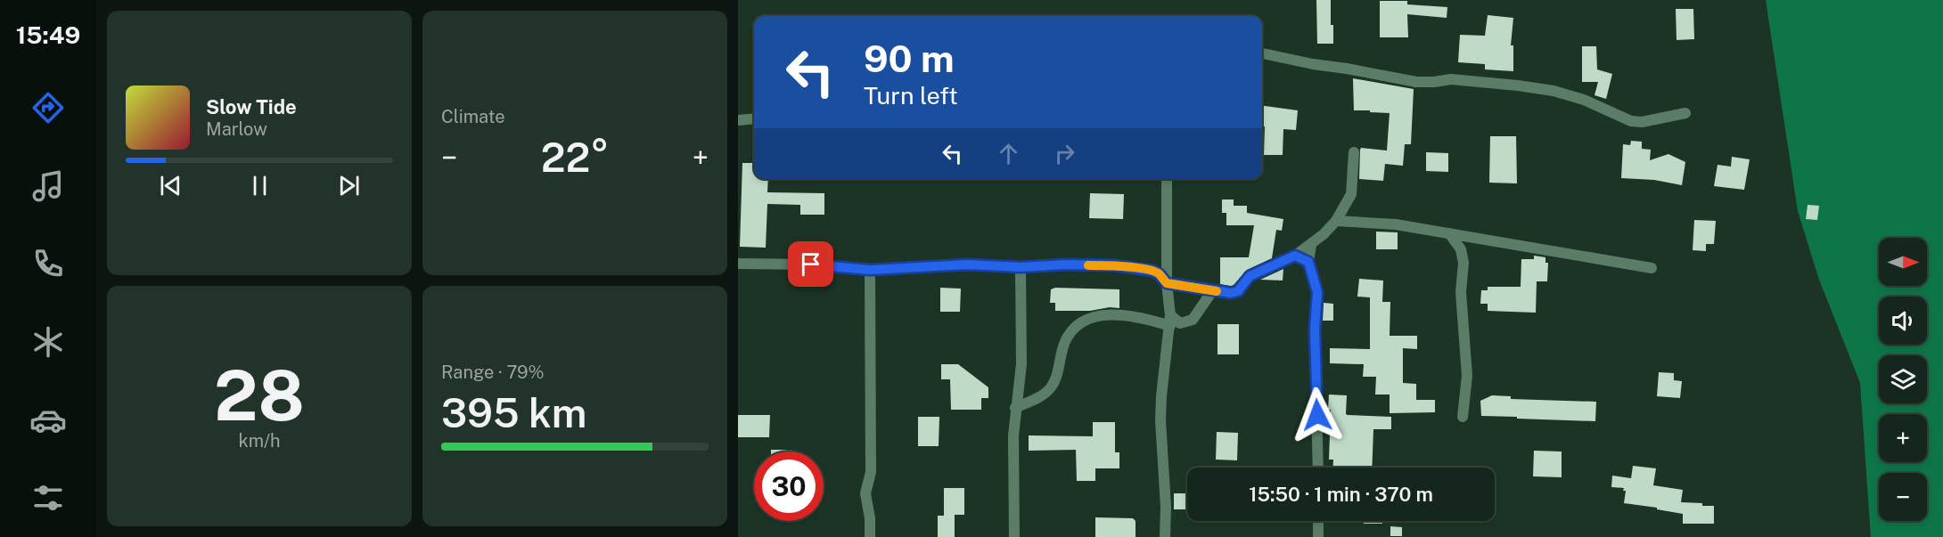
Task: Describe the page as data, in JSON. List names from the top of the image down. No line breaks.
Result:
{"north":"right","page":{"tabs":"15:49","tile":["Climate",["28","km/h"],["Range · 79%","395 km"]],"turn":["90 m","Turn left"],"song":["Slow Tide","Marlow"],"heat":["−","22°","+"],"map_buttons":["+","−"],"limit":"30","trip":"15:50 · 1 min · 370 m"}}
